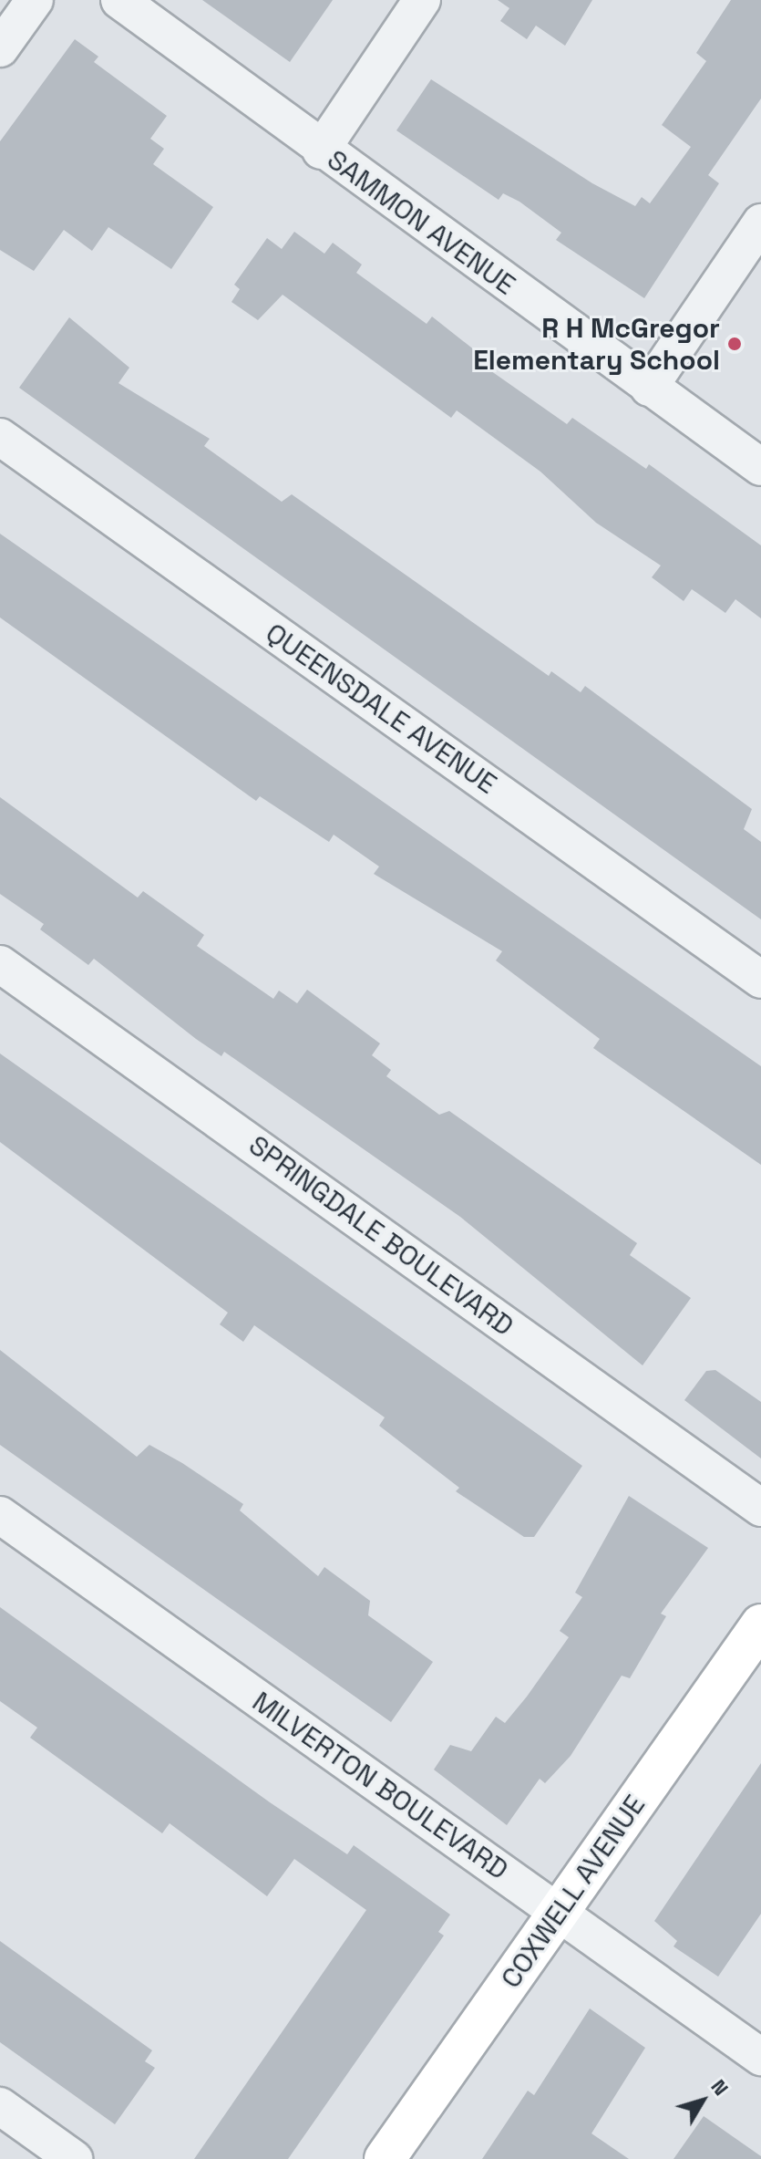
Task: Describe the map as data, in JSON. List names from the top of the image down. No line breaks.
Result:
{"streets":{"main road":["COXWELL AVENUE"],"street":["SAMMON AVENUE","QUEENSDALE AVENUE","SPRINGDALE BOULEVARD","MILVERTON BOULEVARD"]},"crossings":[["MILVERTON BOULEVARD","COXWELL AVENUE"]],"places":["R H McGregor Elementary School"],"north":"top right"}
